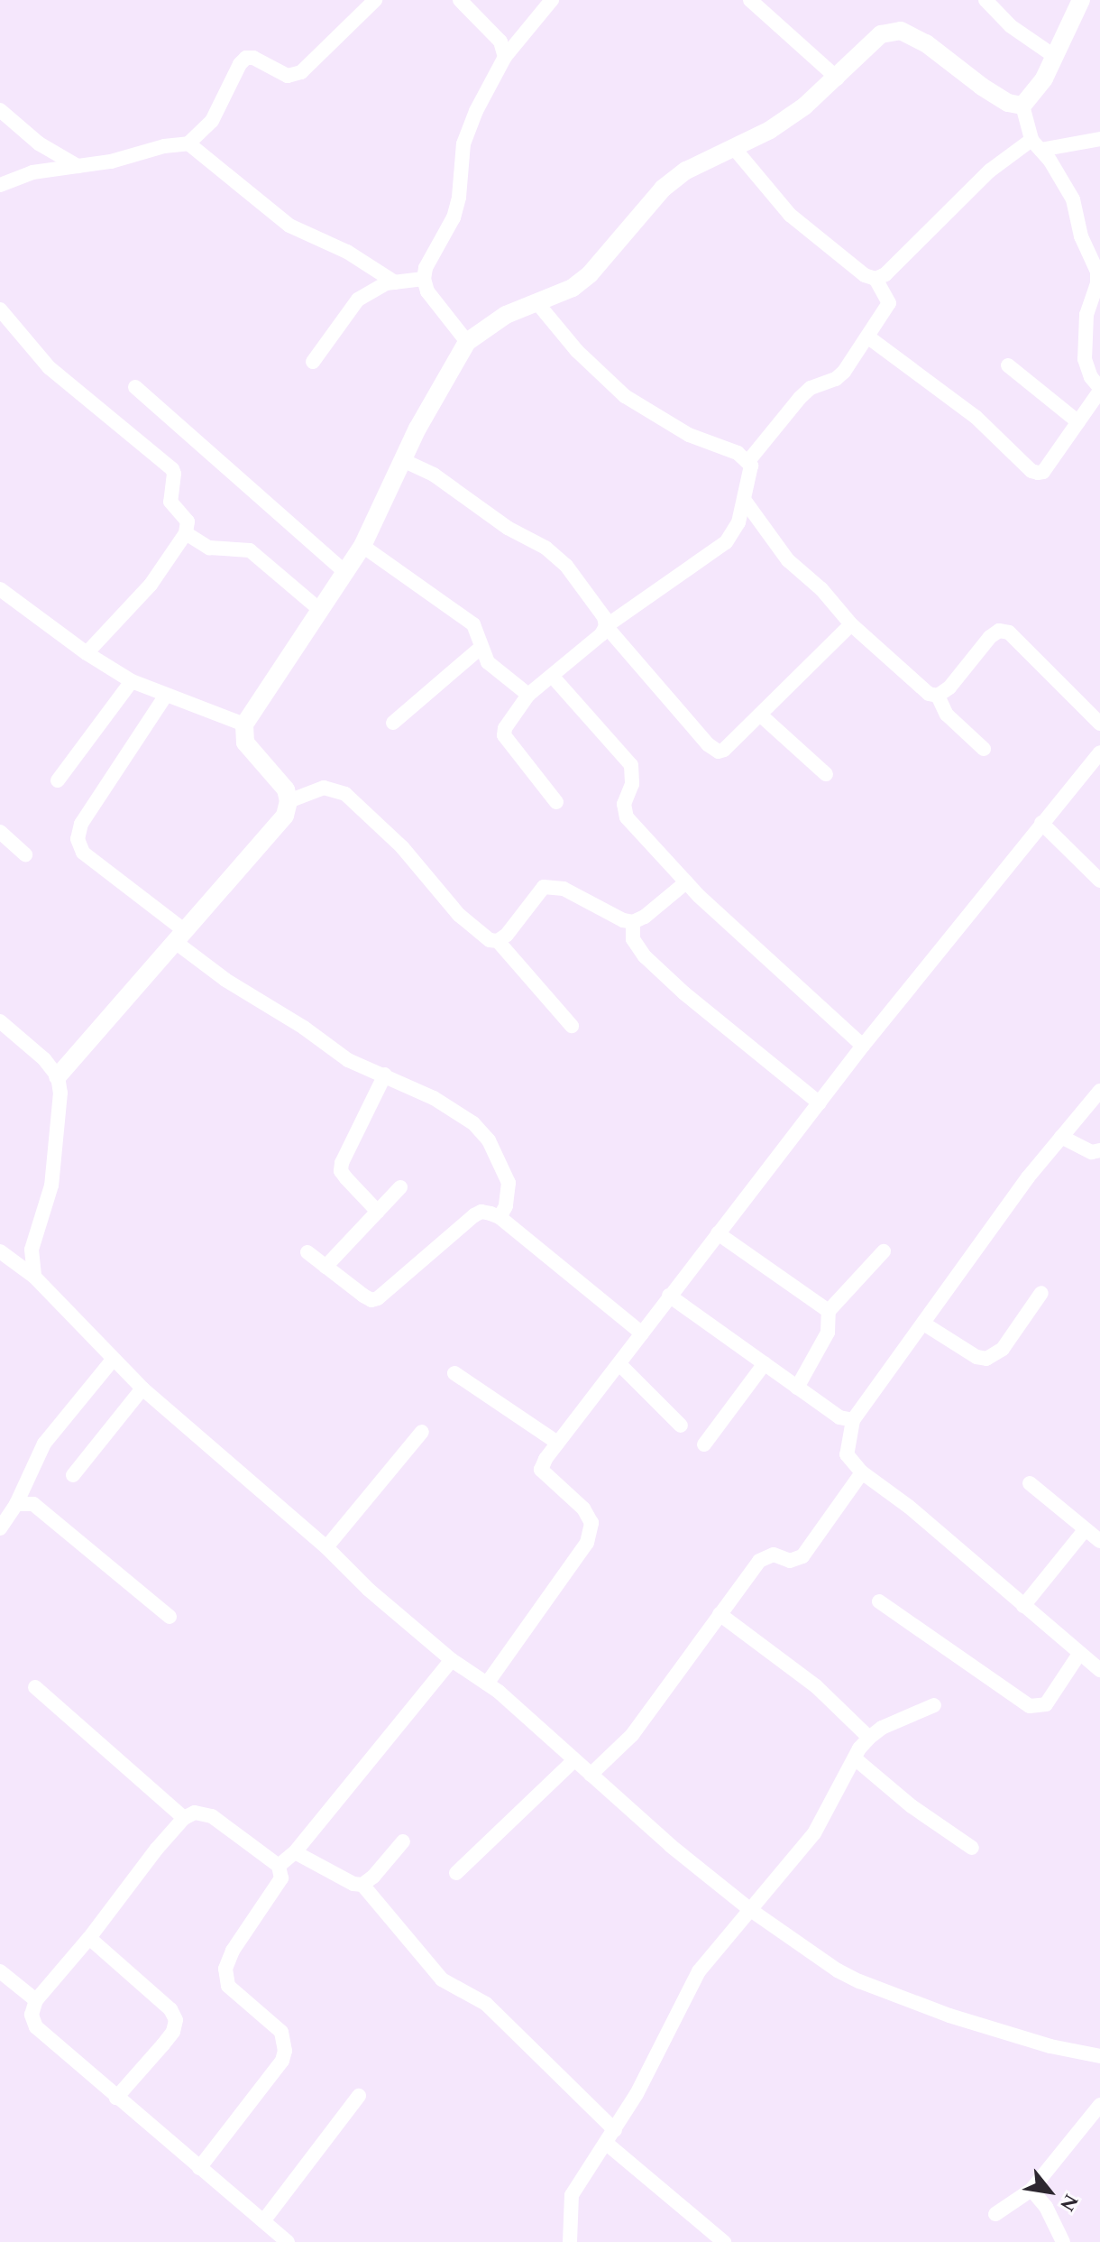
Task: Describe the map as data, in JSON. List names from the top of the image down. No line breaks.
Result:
{"north":"bottom right"}
